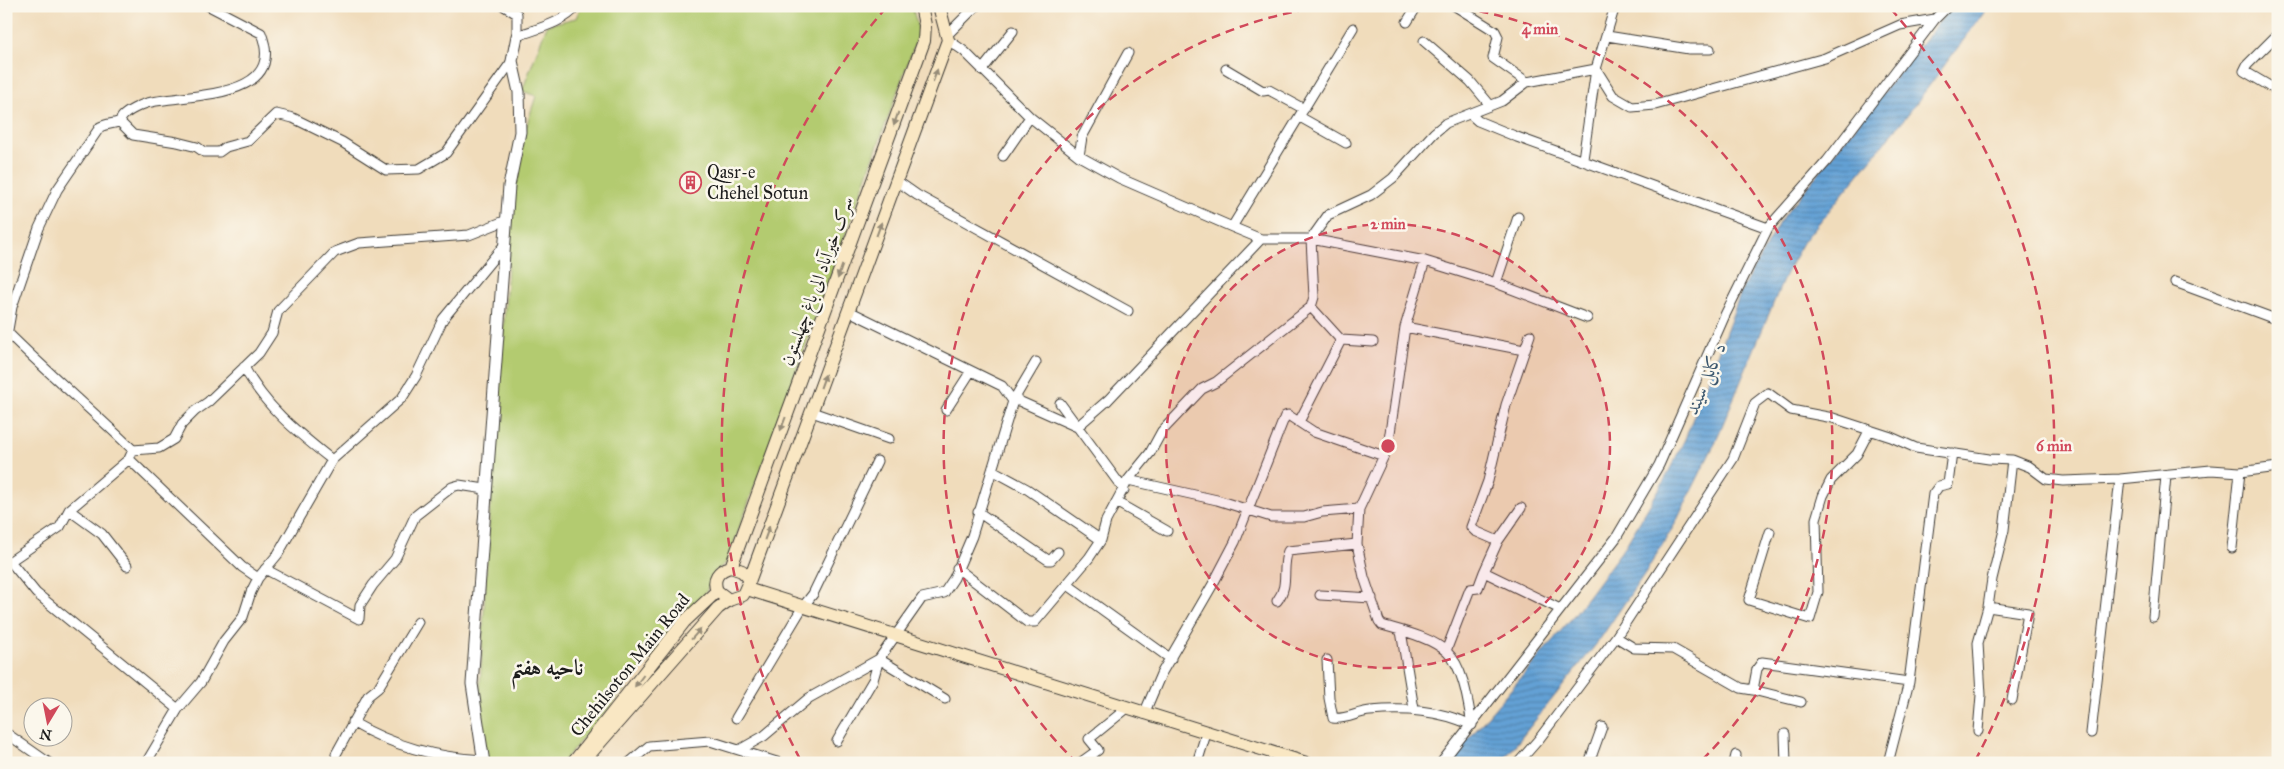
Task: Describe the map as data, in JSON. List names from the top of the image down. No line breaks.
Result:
{"streets":{"main road":["سرک خیرآباد الی باغ چهلستون","Chehilsoton Main Road"]},"crossings":[["سرک خیرآباد الی باغ چهلستون","Chehilsoton Main Road"]],"districts":["ناحیه هفتم"],"water":["د کابل سيند"],"places":{"building":["Qasr-e Chehel Sotun"]},"north":"bottom","rings":["4 min","2 min","6 min"]}
